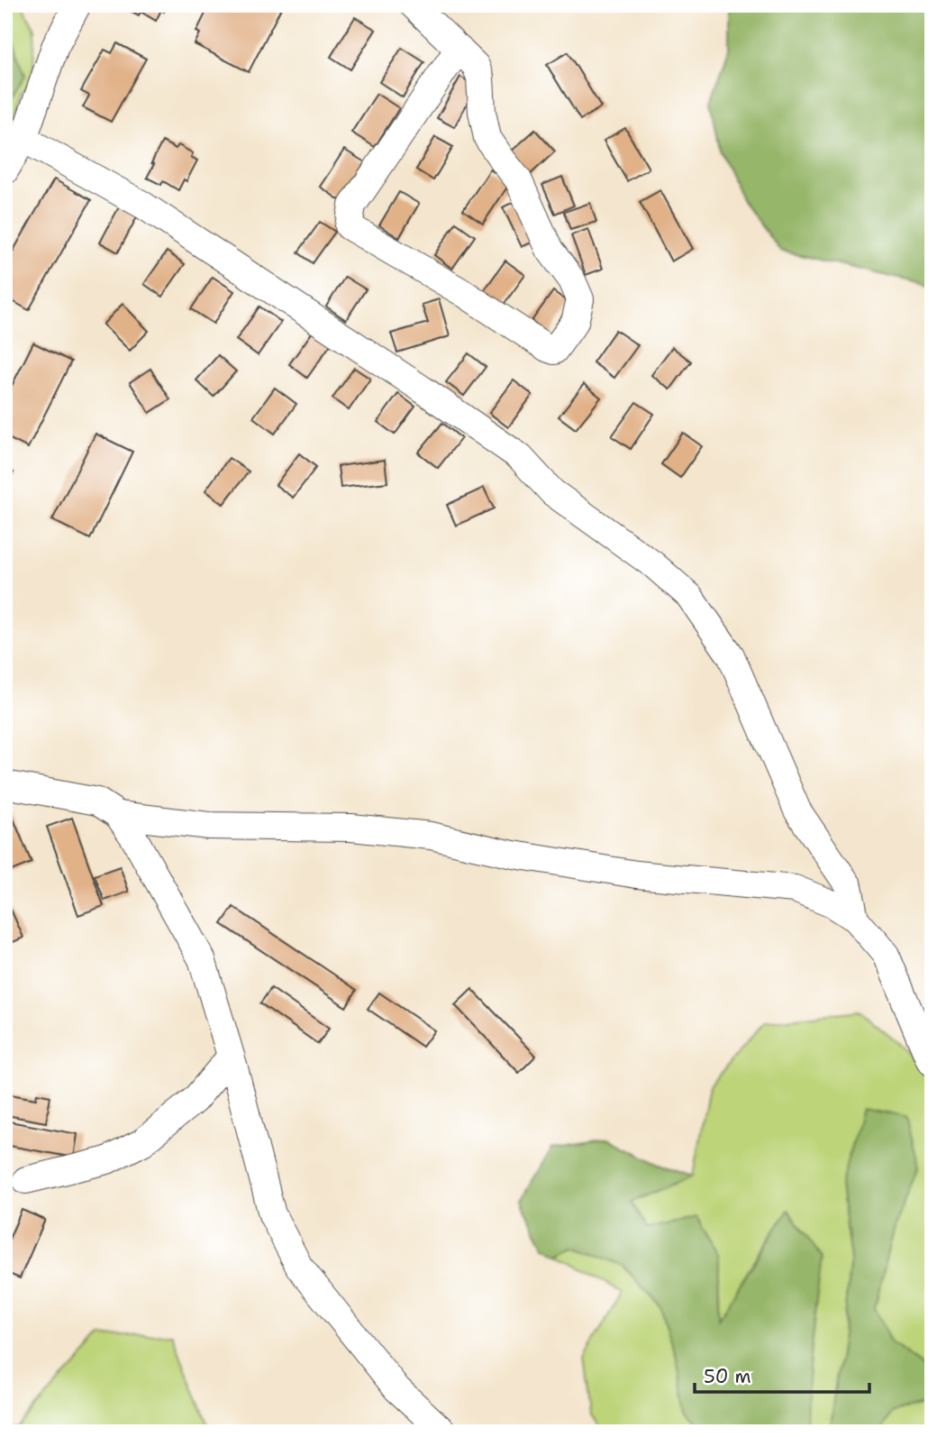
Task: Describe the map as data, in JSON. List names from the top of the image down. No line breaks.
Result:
{"scale_bar":"50 m"}
